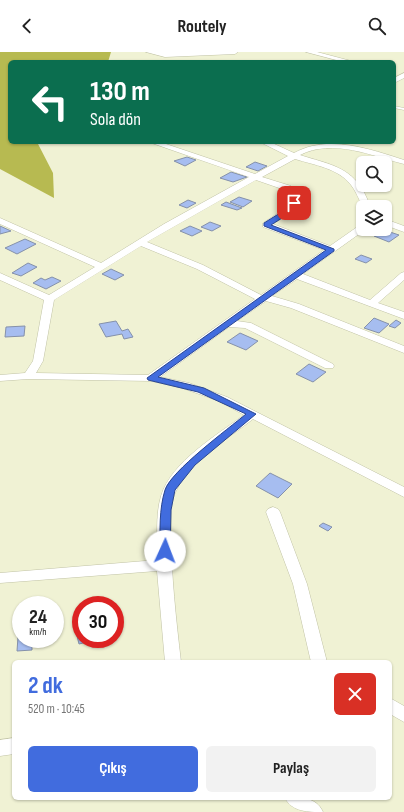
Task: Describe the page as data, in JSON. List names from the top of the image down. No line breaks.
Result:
{"page":{"header":"Routely","turn":["130 m","Sola dön"],"speed":"24 km/h","limit":"30","heading":["2 dk","520 m · 10:45"],"buttons":["Çıkış","Paylaş"]}}
